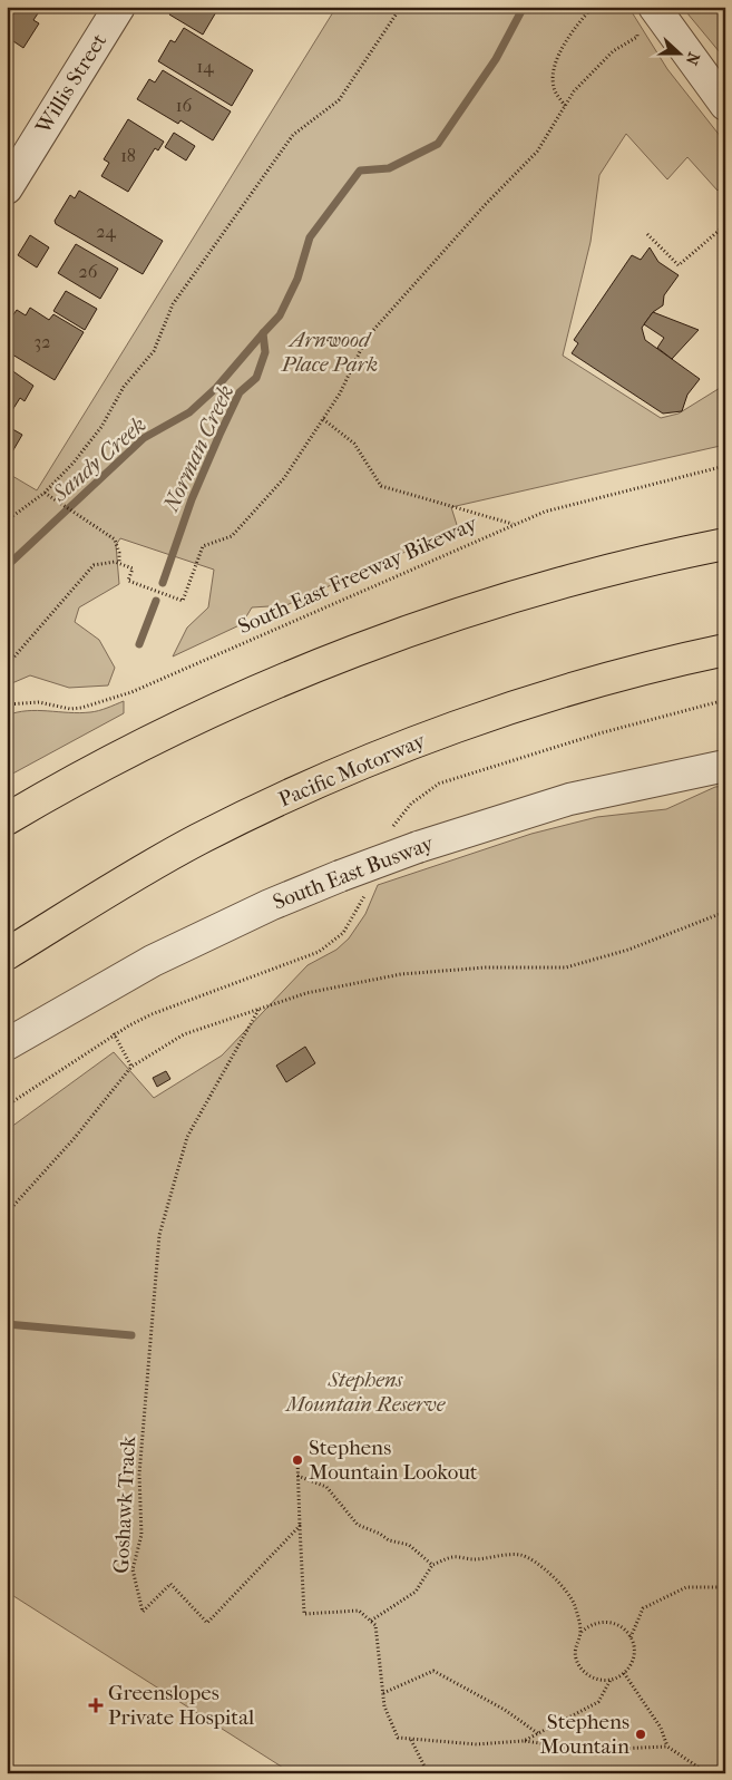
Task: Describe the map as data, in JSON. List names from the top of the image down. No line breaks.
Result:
{"streets":{"highway":["Pacific Motorway"],"street":["Willis Street","South East Busway"],"path":["South East Freeway Bikeway","Goshawk Track"]},"water":["Norman Creek","Sandy Creek"],"parks":["Arnwood Place Park","Stephens Mountain Reserve"],"places":{"other":["Stephens Mountain Lookout","Stephens Mountain"],"health":["Greenslopes Private Hospital"]},"house_numbers":["14","16","18","24","26","32"],"north":"right"}
